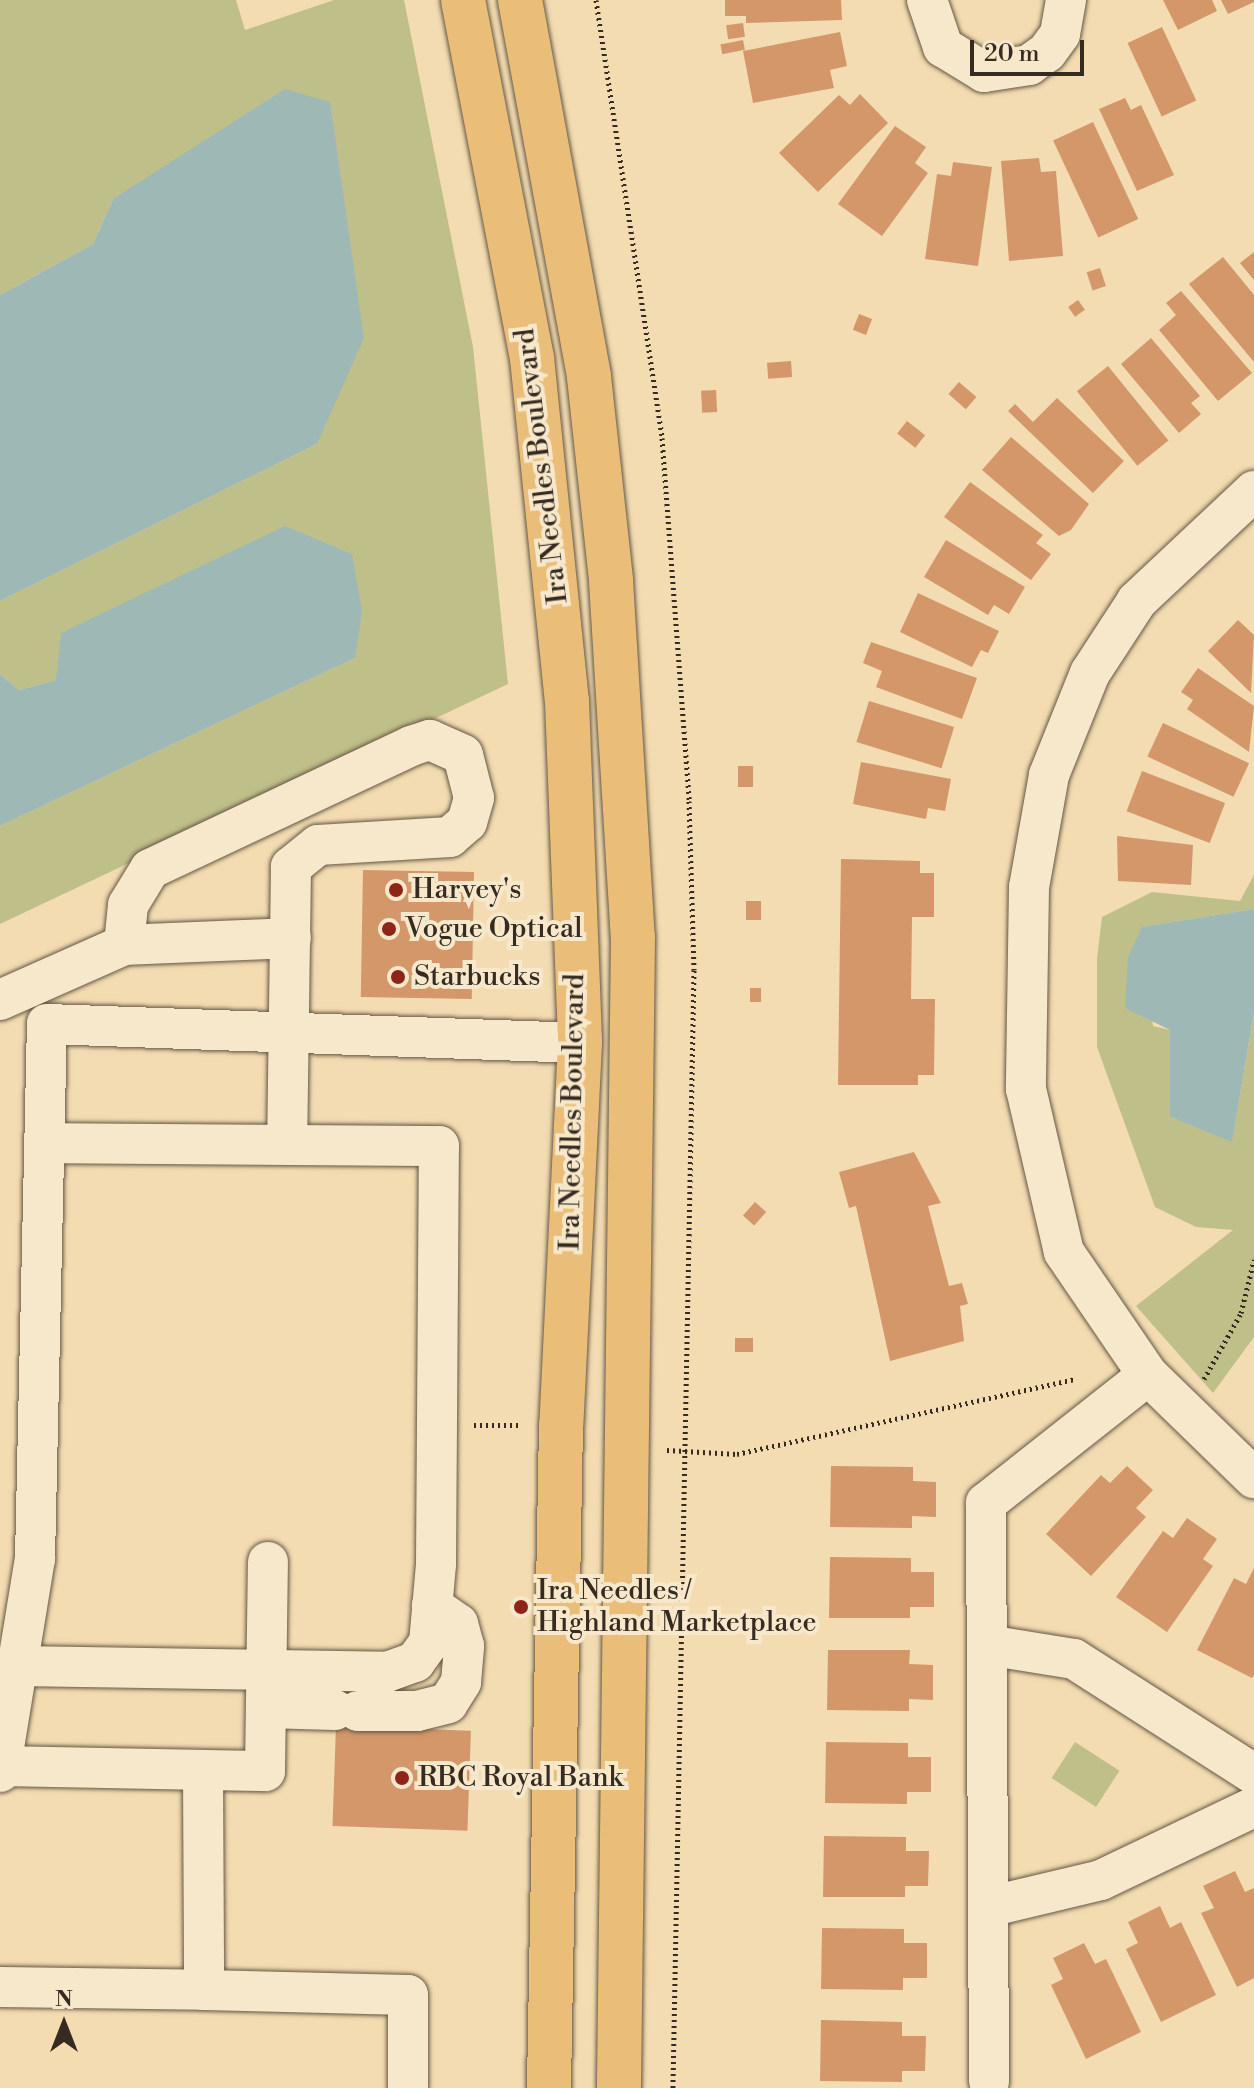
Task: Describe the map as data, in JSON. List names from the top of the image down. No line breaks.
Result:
{"streets":{"main road":["Ira Needles Boulevard"]},"places":["Harvey's","Vogue Optical","Starbucks","Ira Needles / Highland Marketplace","RBC Royal Bank"],"scale_bar":"20 m","north":"top"}
